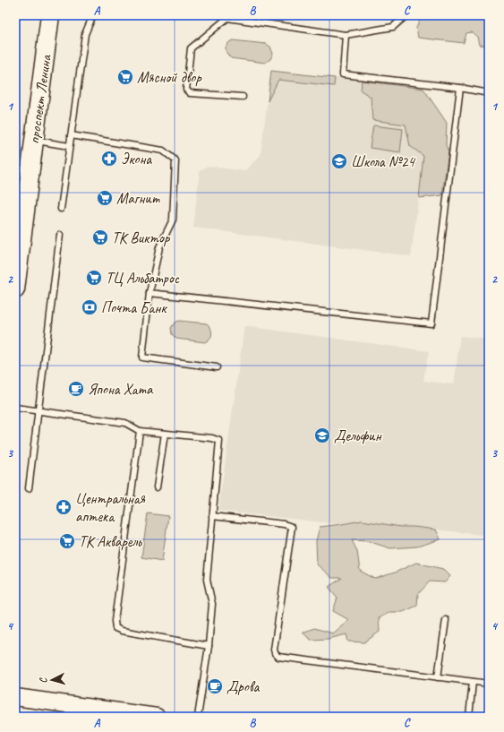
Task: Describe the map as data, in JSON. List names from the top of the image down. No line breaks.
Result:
{"streets":{"main road":["проспект Ленина"]},"places":{"supermarket":["Мясной двор","Магнит","ТК Виктор","ТЦ Альбатрос","ТК Акварель"],"pharmacy":["Экона","Центральная аптека"],"school or university":["Школа №24","Дельфин"],"bank":["Почта Банк"],"cafe":["Япона Хата","Дрова"]},"north":"left","grid":{"columns":["A","B","C"],"rows":["1","2","3","4"]}}
